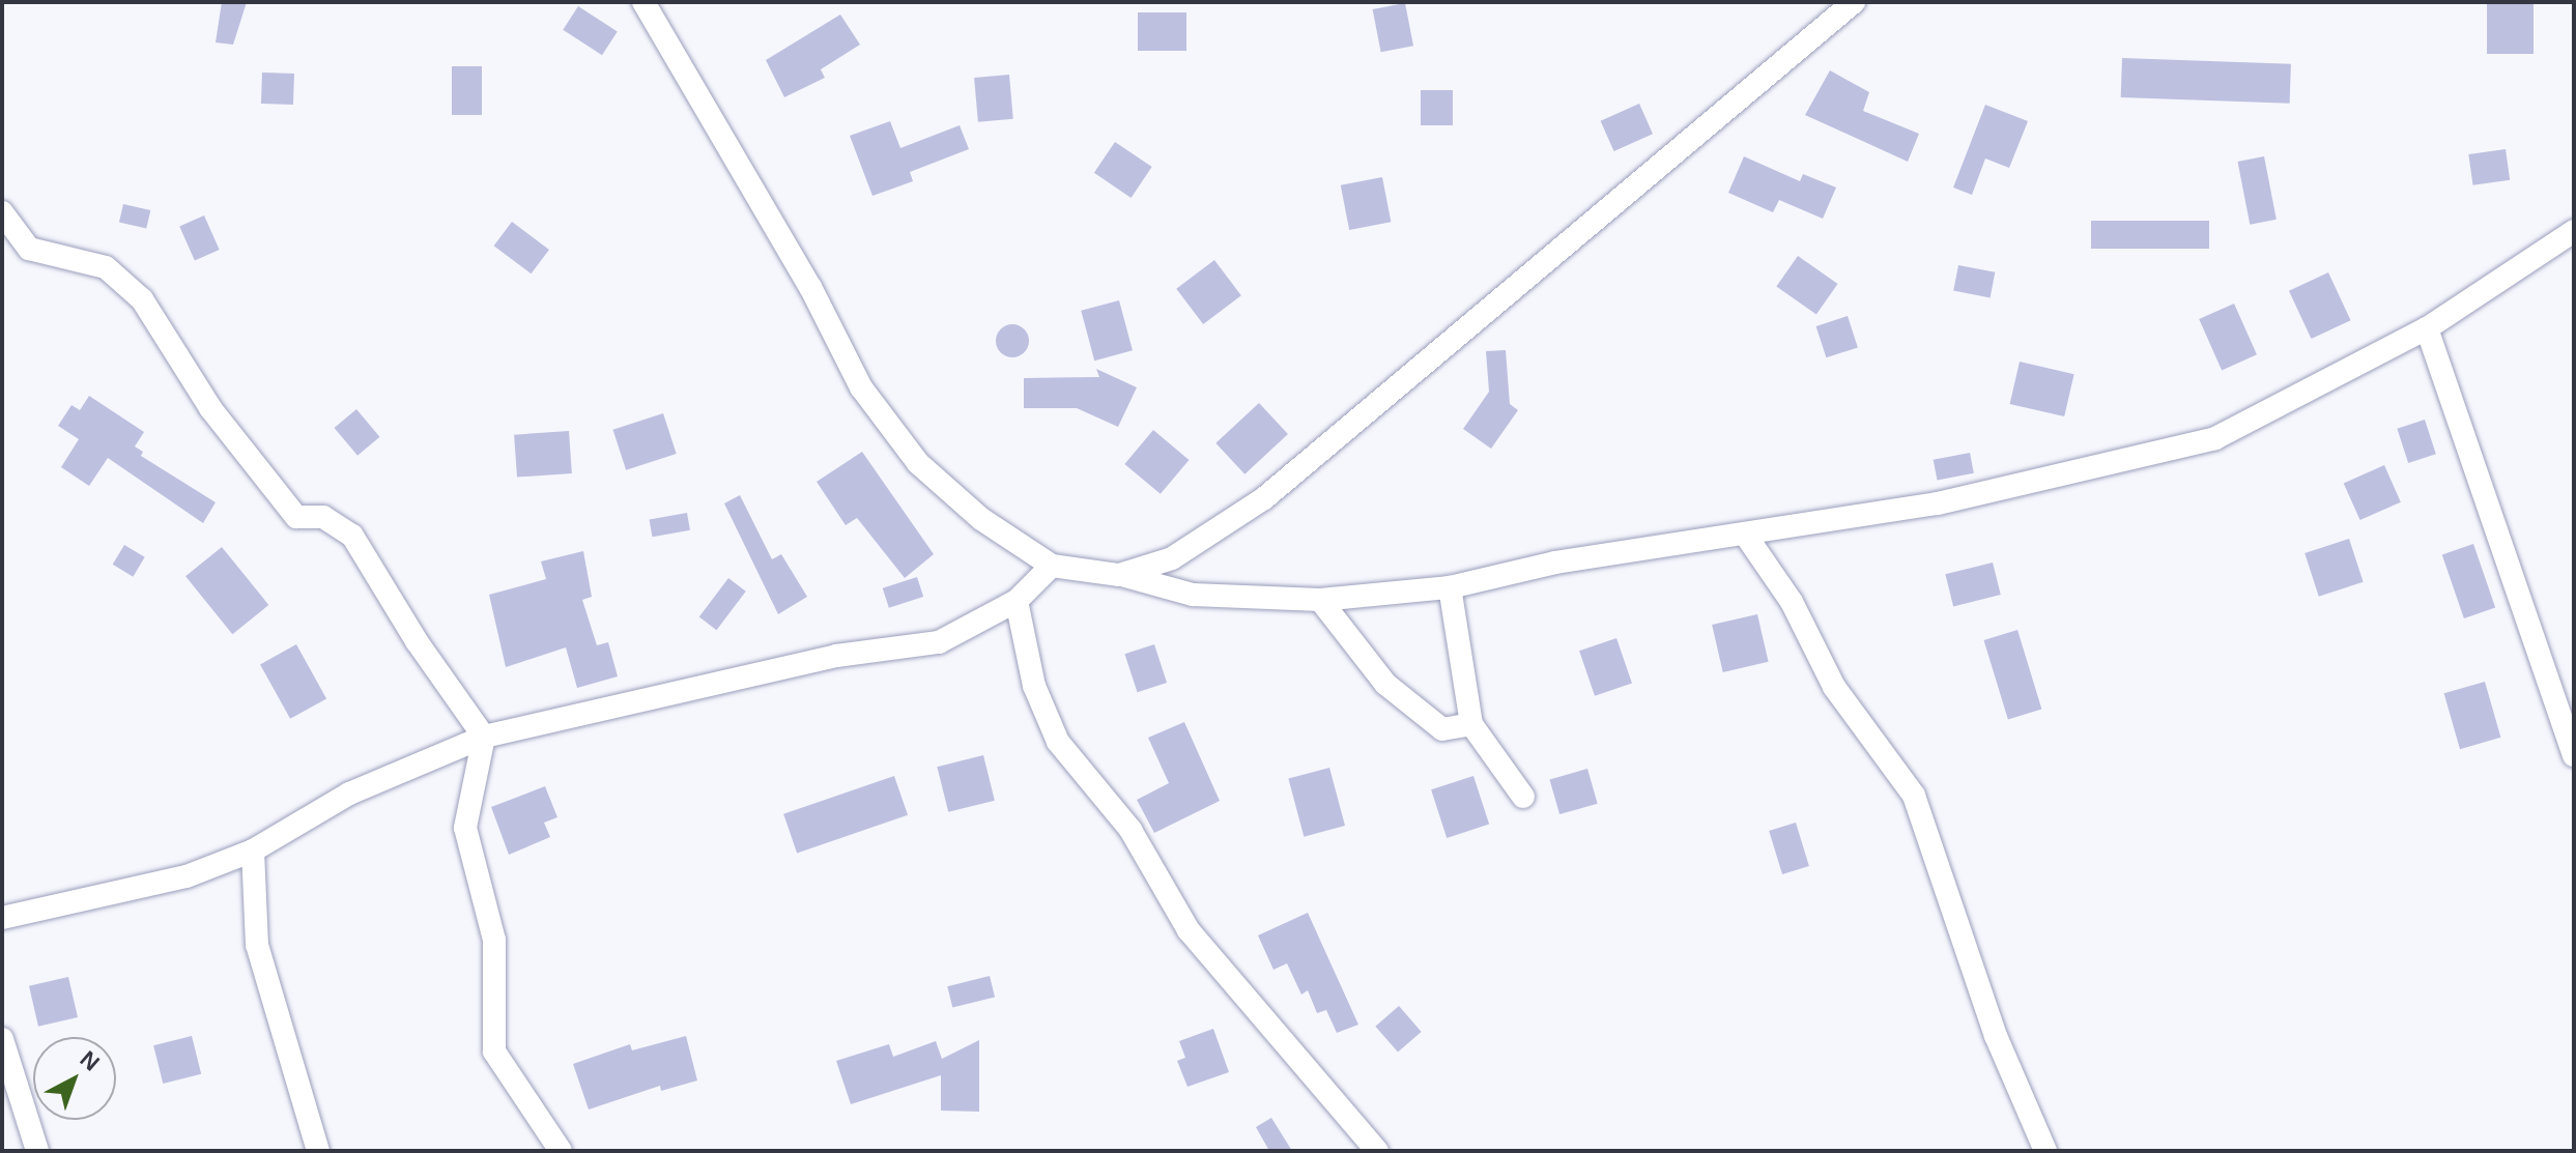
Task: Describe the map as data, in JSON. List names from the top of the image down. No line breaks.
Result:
{"north":"top right"}
